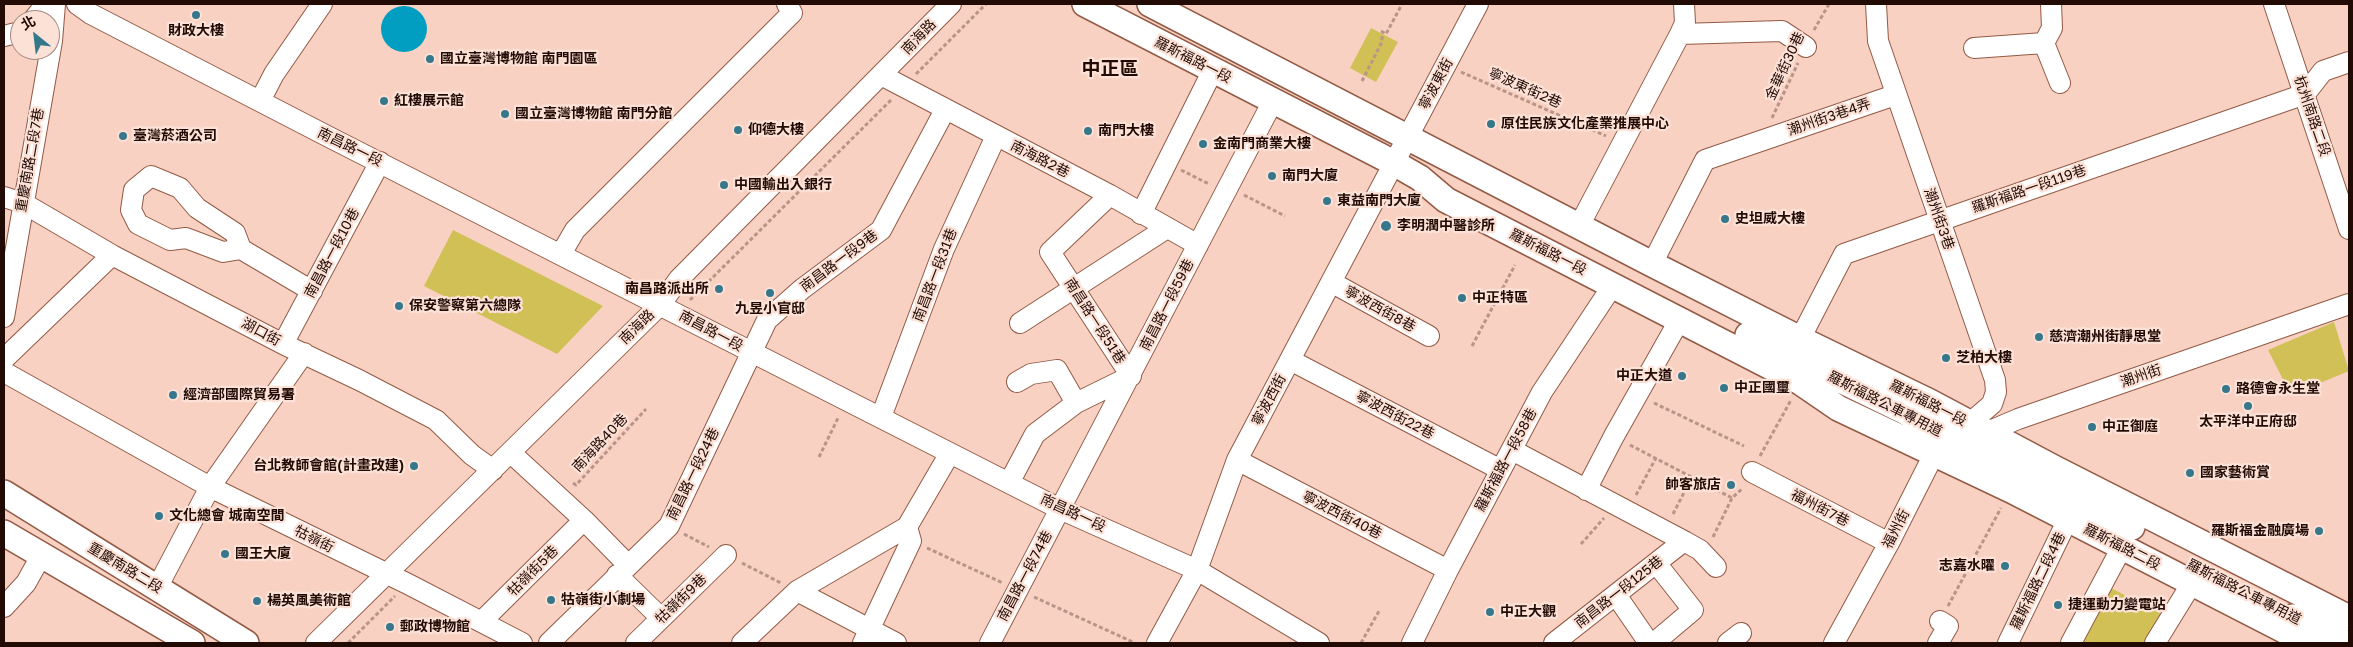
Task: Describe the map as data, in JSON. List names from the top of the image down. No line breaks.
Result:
{"streets":{"main road":["羅斯福路一段","羅斯福路公車專用道","羅斯福路二段","重慶南路二段"],"street":["南海路","寧波東街","杭州南路二段","潮州街3巷4弄","南昌路一段","南海路2巷","重慶南路二段7巷","羅斯福路一段119巷","潮州街3巷","南昌路一段10巷","南昌路一段9巷","南昌路一段31巷","南昌路一段59巷","寧波西街8巷","南昌路一段51巷","湖口街","潮州街","寧波西街","寧波西街22巷","羅斯福路一段58巷","南昌路一段24巷","福州街7巷","寧波西街40巷","福州街","牯嶺街","牯嶺街5巷","南昌路一段74巷","羅斯福路二段4巷","南昌路一段125巷","牯嶺街9巷"],"path":["金華街30巷","寧波東街2巷","南海路40巷"]},"crossings":[["南海路","南昌路一段"],["南海路","南海路2巷"],["南海路","湖口街"],["南海路","牯嶺街"],["羅斯福路一段","寧波東街"],["羅斯福路一段","潮州街3巷4弄"],["羅斯福路一段","羅斯福路一段119巷"],["羅斯福路一段","潮州街3巷"],["羅斯福路一段","南昌路一段59巷"],["羅斯福路一段","潮州街"],["羅斯福路一段","寧波西街"],["羅斯福路一段","羅斯福路公車專用道"],["羅斯福路一段","羅斯福路一段58巷"],["羅斯福路一段","福州街"],["羅斯福路一段","羅斯福路二段"],["金華街30巷","潮州街3巷4弄"],["寧波東街","寧波東街2巷"],["寧波東街","寧波西街"],["杭州南路二段","羅斯福路一段119巷"],["潮州街3巷4弄","潮州街3巷"],["南昌路一段","南昌路一段10巷"],["南昌路一段","南昌路一段9巷"],["南昌路一段","南昌路一段31巷"],["南昌路一段","南昌路一段59巷"],["南昌路一段","南昌路一段51巷"],["南昌路一段","寧波西街"],["南昌路一段","南昌路一段24巷"],["南昌路一段","南昌路一段74巷"],["南海路2巷","南昌路一段9巷"],["南海路2巷","南昌路一段31巷"],["南海路2巷","南昌路一段59巷"],["南海路2巷","南昌路一段51巷"],["重慶南路二段7巷","湖口街"],["羅斯福路一段119巷","潮州街3巷"],["潮州街3巷","潮州街"],["潮州街3巷","羅斯福路公車專用道"],["潮州街3巷","福州街"],["潮州街3巷","羅斯福路二段"],["南昌路一段10巷","湖口街"],["南昌路一段9巷","南昌路一段24巷"],["南昌路一段59巷","南昌路一段51巷"],["南昌路一段59巷","南昌路一段74巷"],["寧波西街8巷","寧波西街"],["潮州街","羅斯福路公車專用道"],["潮州街","福州街"],["潮州街","羅斯福路二段"],["寧波西街","寧波西街22巷"],["寧波西街","寧波西街40巷"],["羅斯福路公車專用道","福州街"],["羅斯福路公車專用道","羅斯福路二段"],["寧波西街22巷","羅斯福路一段58巷"],["羅斯福路一段58巷","寧波西街40巷"],["福州街7巷","福州街"],["福州街","羅斯福路二段"],["牯嶺街","牯嶺街5巷"],["羅斯福路二段","羅斯福路二段4巷"]],"districts":["中正區"],"places":["財政大樓","國立臺灣博物館 南門園區","紅樓展示館","國立臺灣博物館 南門分館","原住民族文化產業推展中心","仰德大樓","南門大樓","臺灣菸酒公司","金南門商業大樓","南門大廈","中國輸出入銀行","東益南門大廈","史坦威大樓","李明潤中醫診所","南昌路派出所","九昱小官邸","中正特區","保安警察第六總隊","慈濟潮州街靜思堂","芝柏大樓","中正大道","中正國璽","路德會永生堂","經濟部國際貿易署","太平洋中正府邸","中正御庭","台北教師會館(計畫改建)","國家藝術賞","帥客旅店","文化總會 城南空間","羅斯福金融廣場","國王大廈","志嘉水曜","牯嶺街小劇場","楊英風美術館","捷運動力變電站","中正大觀","郵政博物館"],"north":"top left"}
